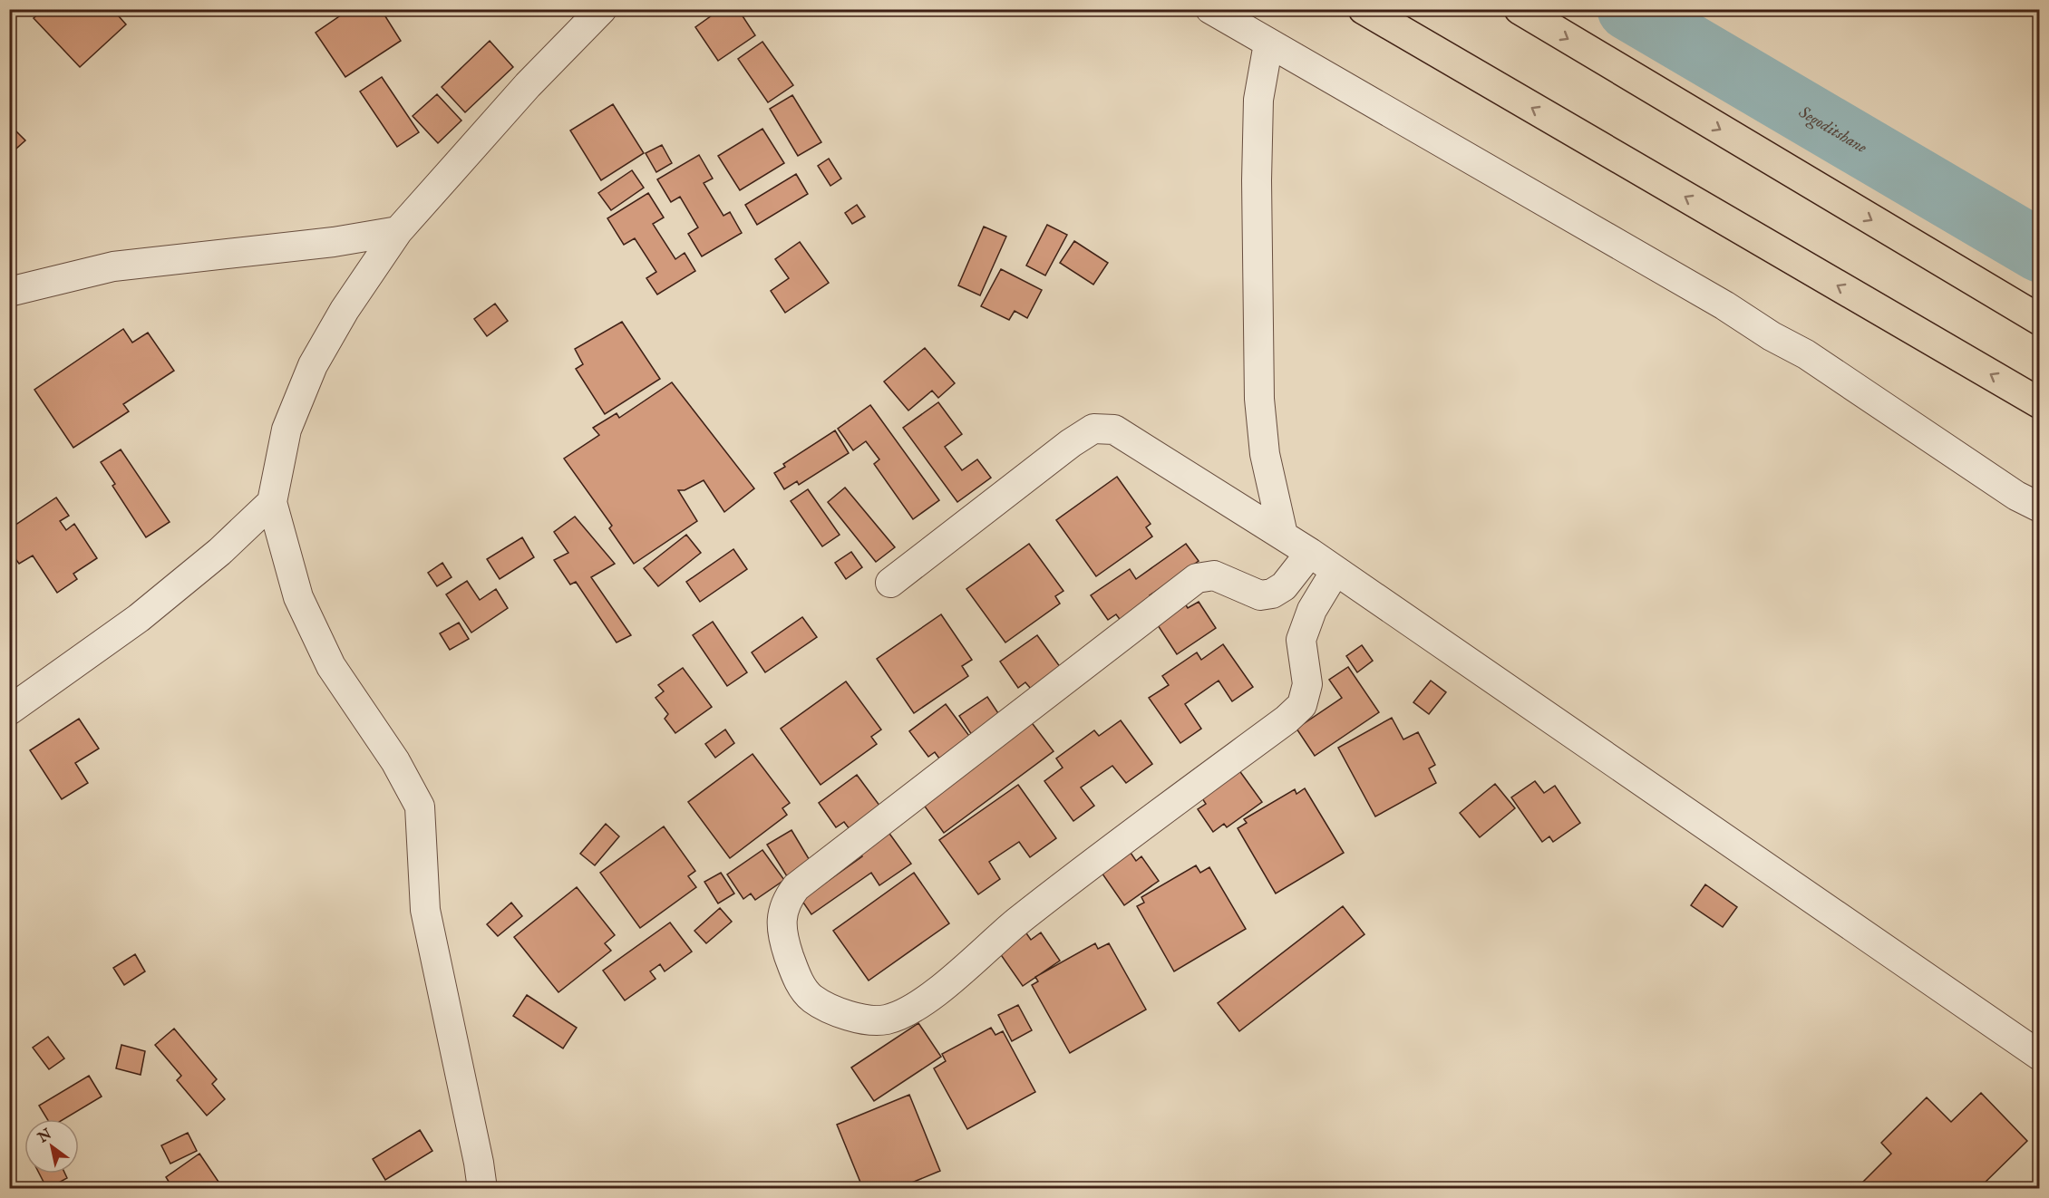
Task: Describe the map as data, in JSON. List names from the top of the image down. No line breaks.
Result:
{"water":["Segoditshane"],"north":"top left"}
